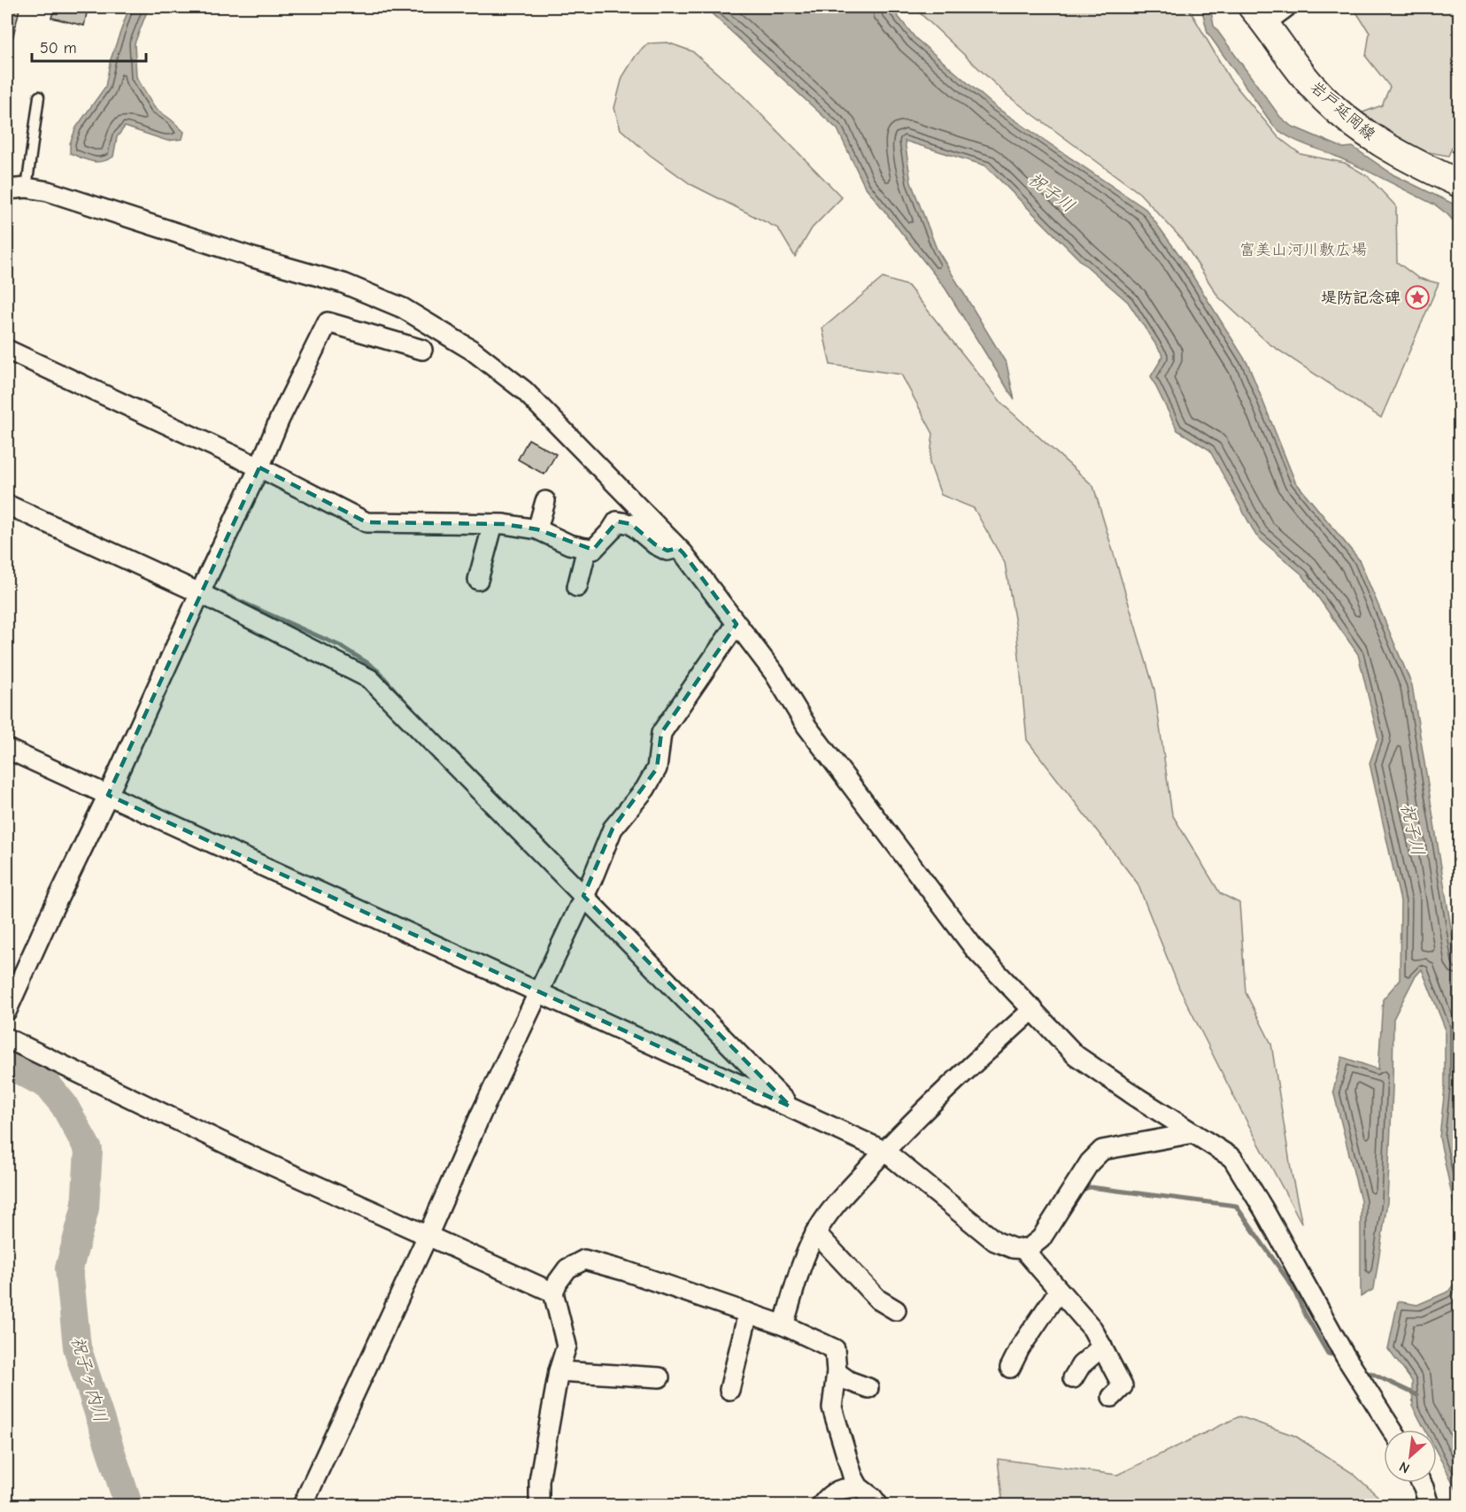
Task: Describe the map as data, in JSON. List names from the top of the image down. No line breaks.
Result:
{"streets":{"main road":["岩戸延岡線"]},"water":["祝子川","祝子ヶ内川"],"parks":["富美山河川敷広場"],"places":{"place":["堤防記念碑"]},"scale_bar":"50 m","north":"bottom left"}
